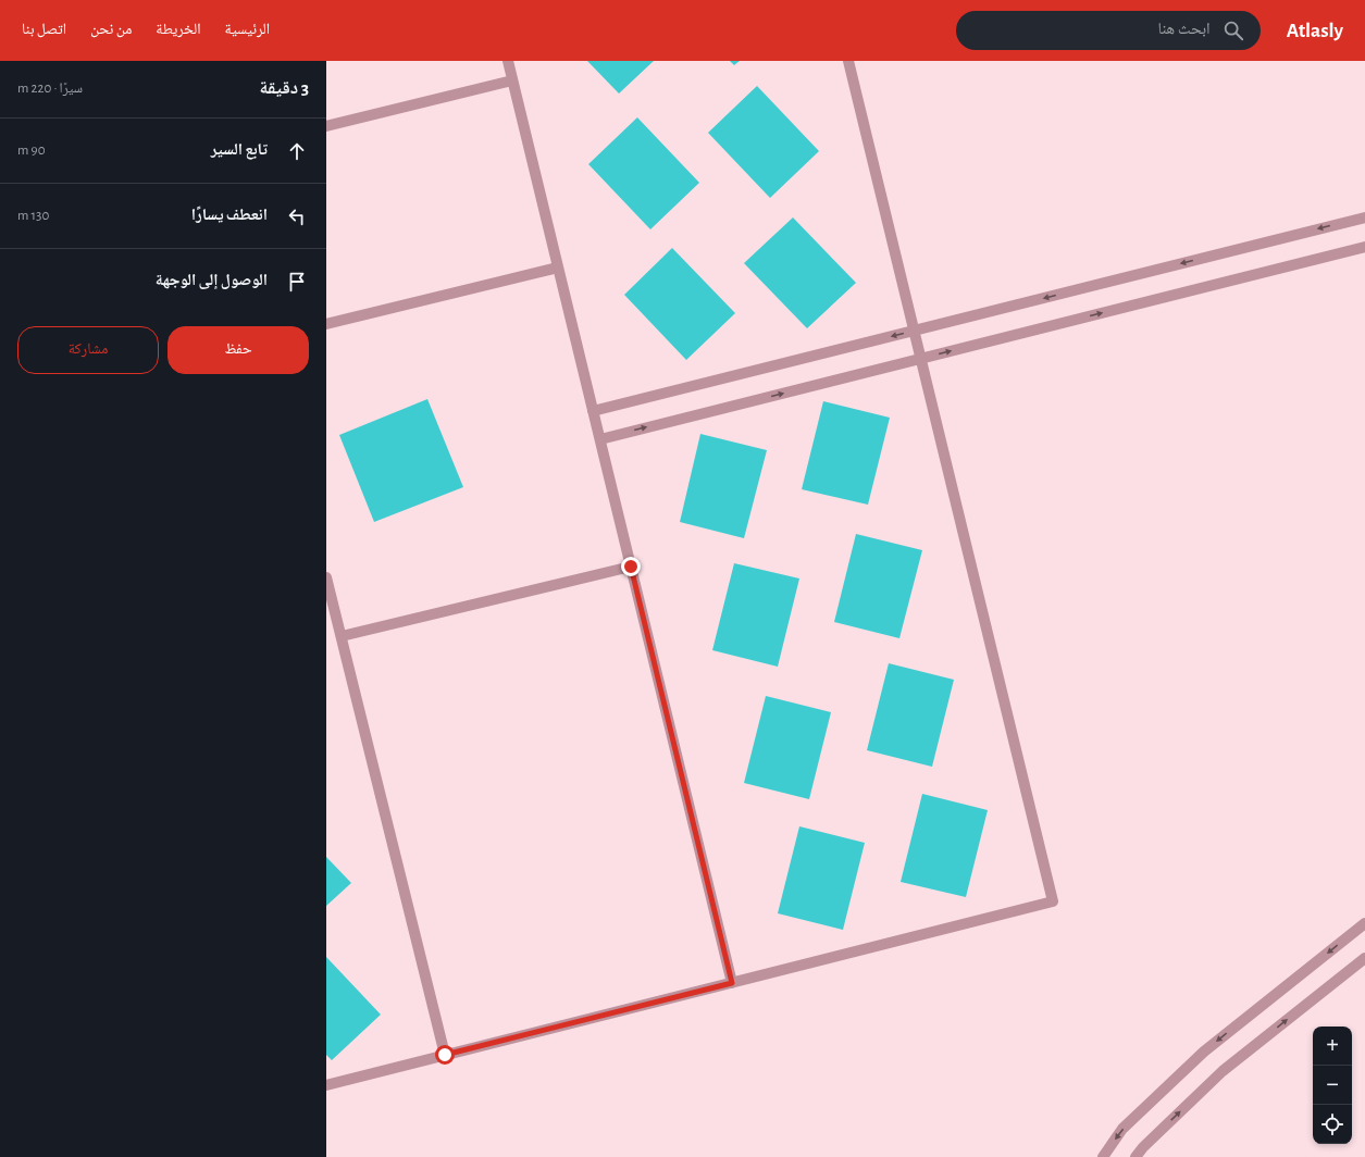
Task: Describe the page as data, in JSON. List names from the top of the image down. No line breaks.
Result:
{"page":{"header":"Atlasly","search":"ابحث هنا","nav":["الرئيسية","الخريطة","من نحن","اتصل بنا"],"heading":["3 دقيقة","سيرًا · 220 m"],"list":[["تابع السير","90 m"],["انعطف يسارًا","130 m"],"الوصول إلى الوجهة"],"buttons":["حفظ","مشاركة"],"map_buttons":["+","−"]}}
